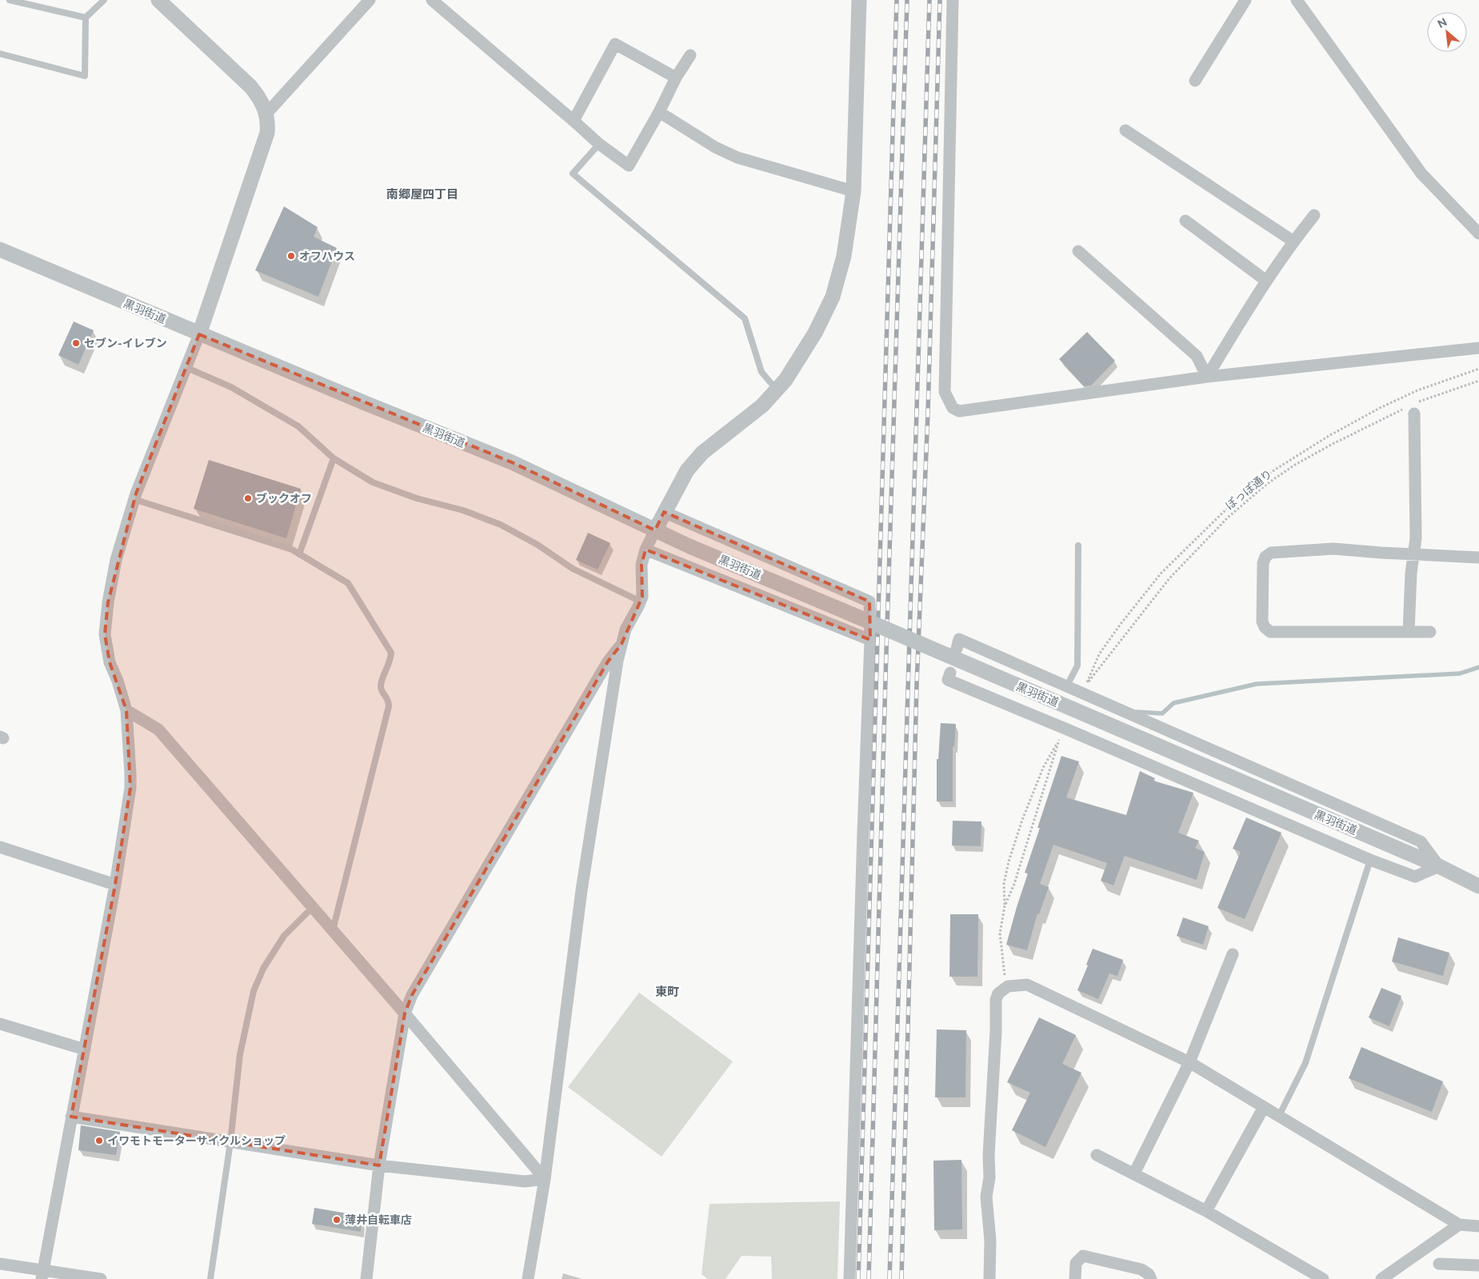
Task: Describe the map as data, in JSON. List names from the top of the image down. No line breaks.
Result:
{"streets":{"street":["黒羽街道"],"path":["ぽっぽ通り"]},"districts":["南郷屋四丁目","東町"],"places":["オフハウス","セブン-イレブン","ブックオフ","イワモトモーターサイクルショップ","薄井自転車店"],"north":"top left"}
